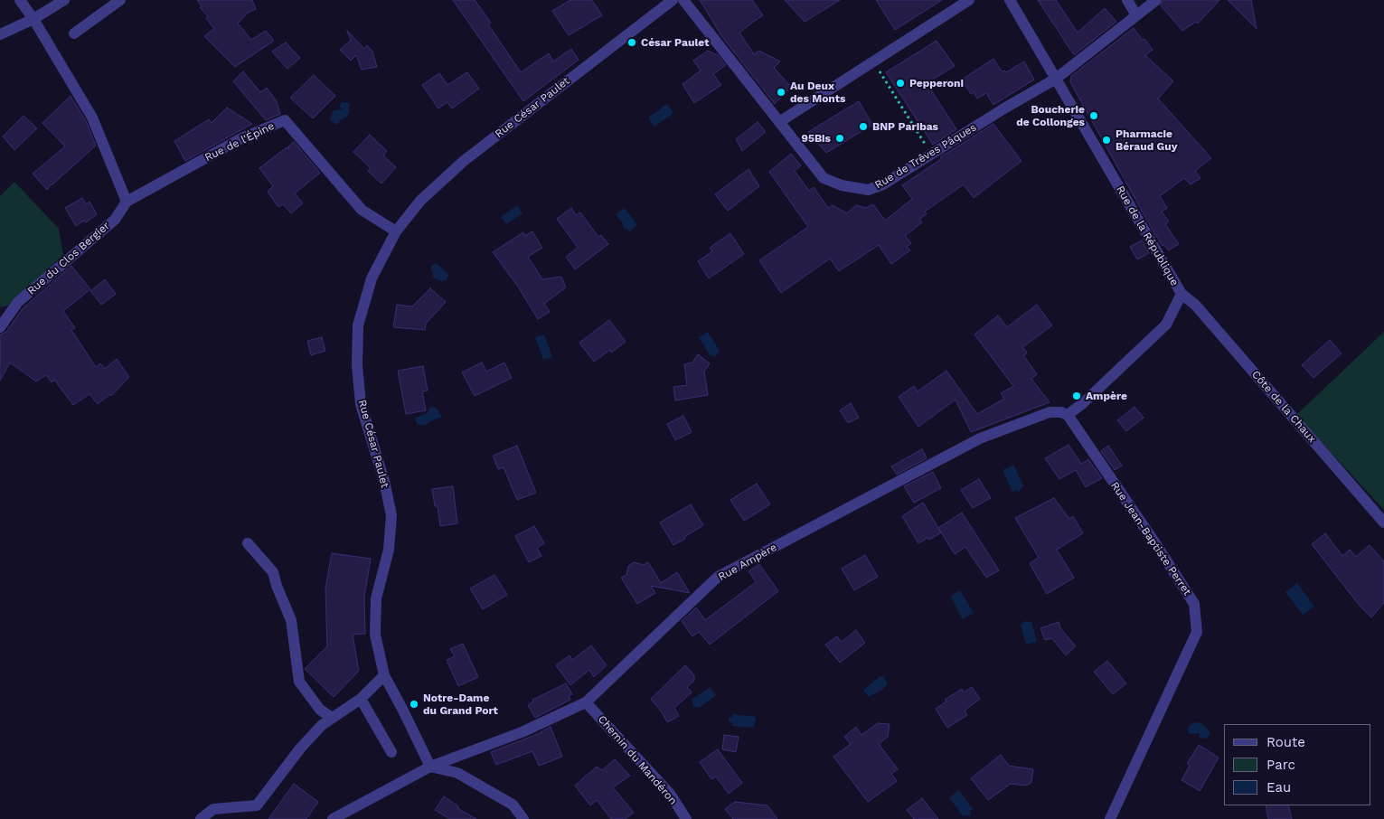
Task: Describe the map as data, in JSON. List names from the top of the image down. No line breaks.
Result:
{"streets":{"street":["Rue César Paulet","Rue de l'Épine","Rue de Trêves Pâques","Rue de la République","Rue du Clos Bergier","Côte de la Chaux","Rue Jean-Baptiste Perret","Rue Ampère","Chemin du Mandéron"]},"crossings":[["Rue César Paulet","Rue de l'Épine"],["Rue César Paulet","Rue Ampère"],["Rue de l'Épine","Rue du Clos Bergier"],["Rue de Trêves Pâques","Rue de la République"],["Rue de la République","Côte de la Chaux"],["Rue de la République","Rue Jean-Baptiste Perret"],["Rue de la République","Rue Ampère"],["Rue Jean-Baptiste Perret","Rue Ampère"],["Rue Ampère","Chemin du Mandéron"]],"places":["César Paulet","Pepperoni","Au Deux des Monts","Boucherie de Collonges","BNP Paribas","95Bis","Pharmacie Béraud Guy","Ampère","Notre-Dame du Grand Port"],"legend":["Route","Parc","Eau"]}
